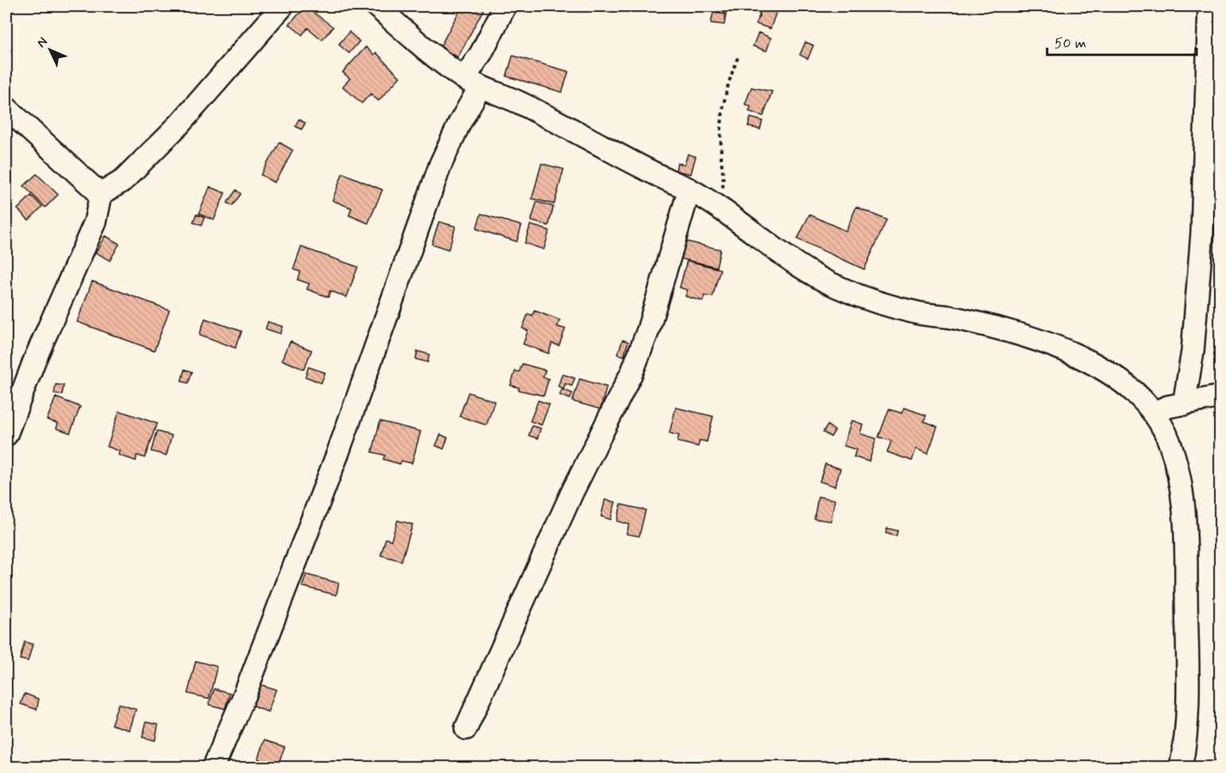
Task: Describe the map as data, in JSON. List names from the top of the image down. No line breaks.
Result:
{"scale_bar":"50 m","north":"top left"}
